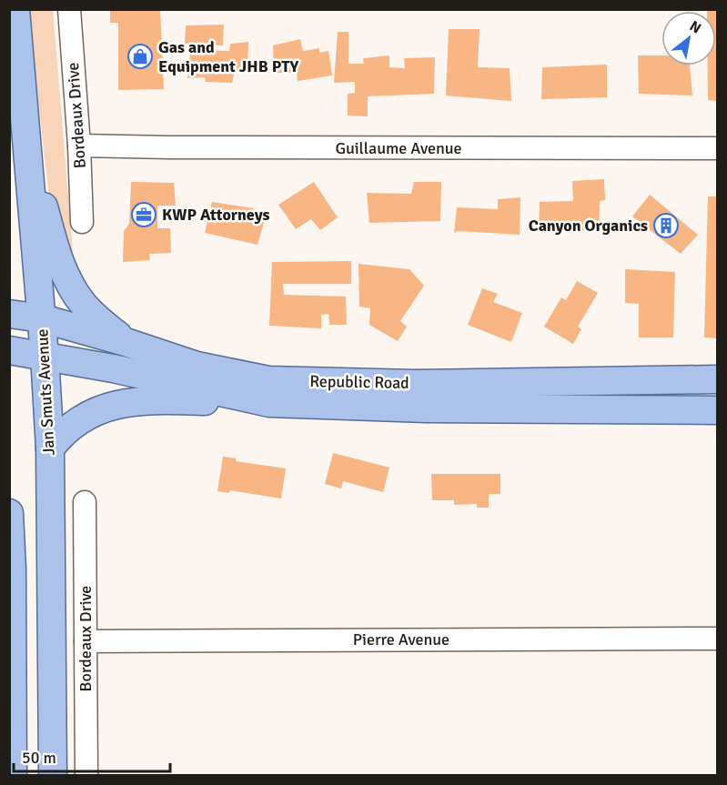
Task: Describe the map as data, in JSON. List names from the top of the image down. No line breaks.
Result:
{"streets":{"main road":["Republic Road","Jan Smuts Avenue"],"street":["Bordeaux Drive","Guillaume Avenue","Pierre Avenue"]},"crossings":[["Bordeaux Drive","Guillaume Avenue"],["Bordeaux Drive","Pierre Avenue"],["Republic Road","Jan Smuts Avenue"]],"places":{"shop":["Gas and Equipment JHB PTY"],"office":["KWP Attorneys"],"building":["Canyon Organics"]},"scale_bar":"50 m","north":"top right"}
